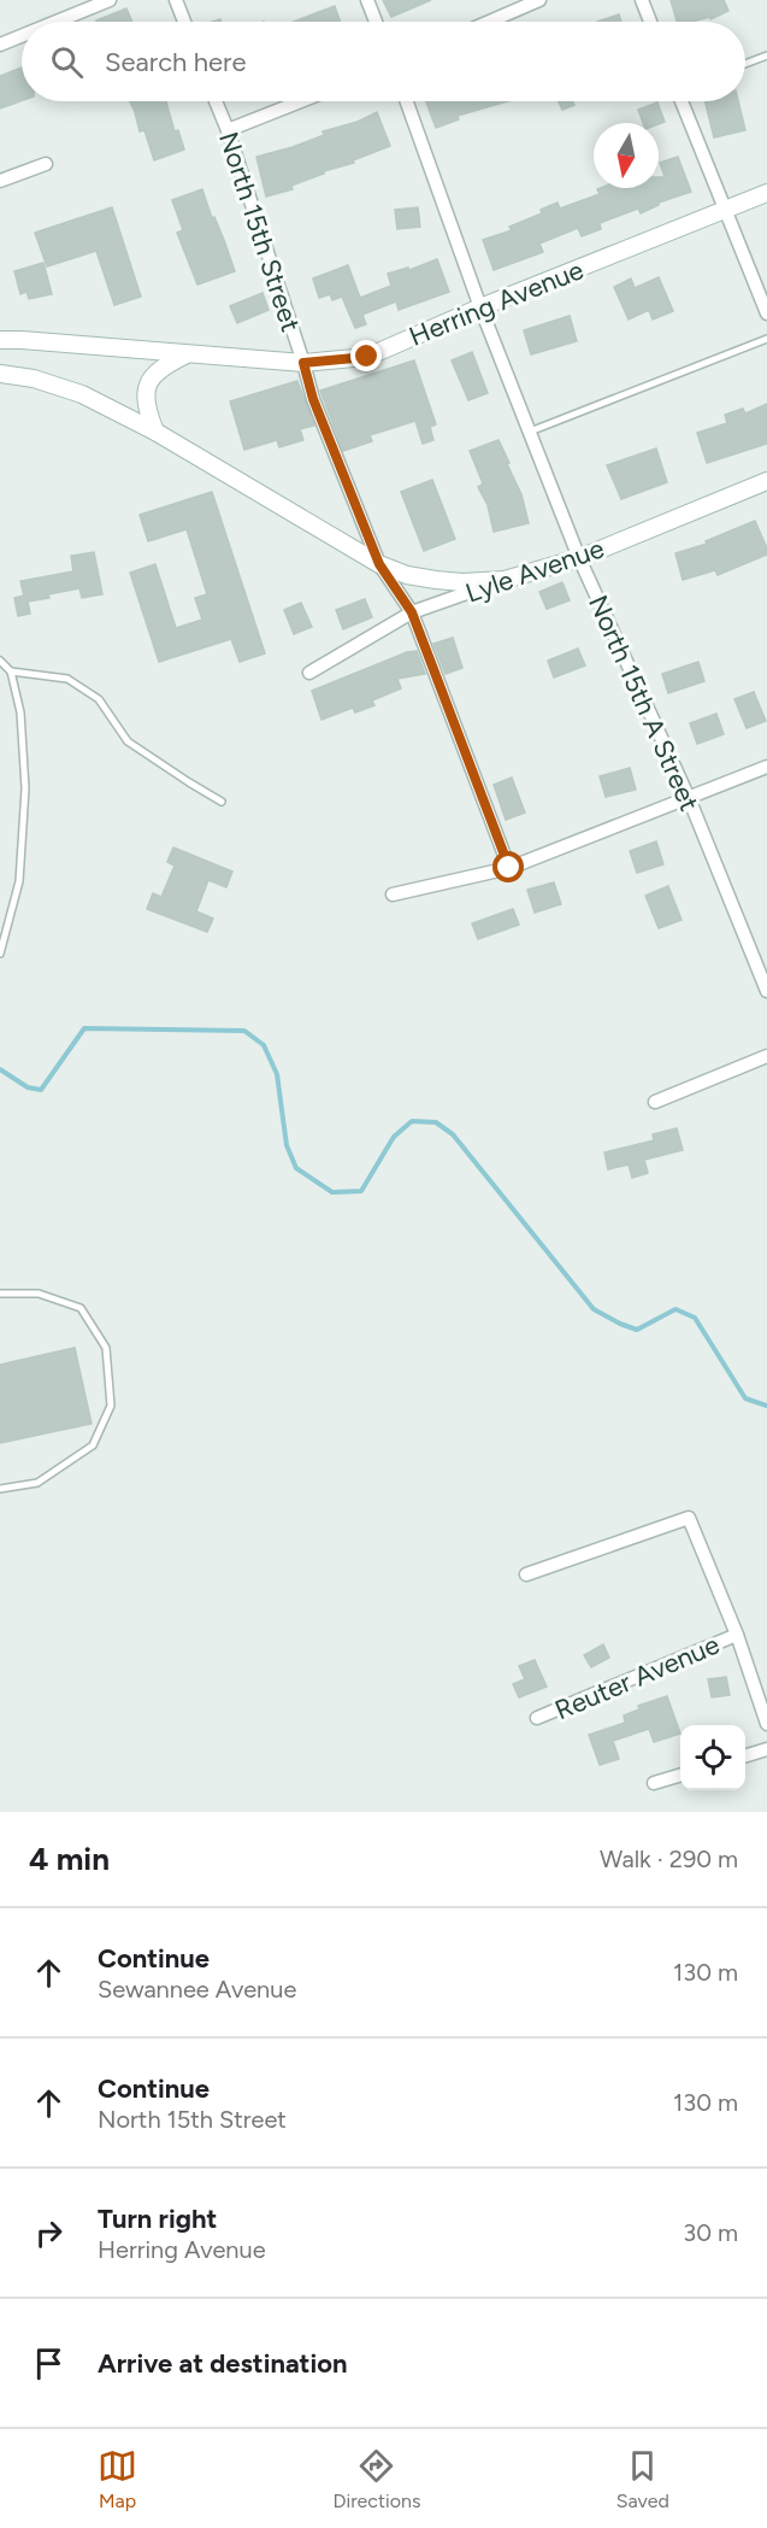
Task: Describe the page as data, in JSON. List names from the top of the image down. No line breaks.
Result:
{"streets":{"main road":["Herring Avenue","Lyle Avenue"],"street":["North 15th Street","North 15th A Street","Reuter Avenue"]},"crossings":[["North 15th Street","Herring Avenue"],["North 15th Street","Lyle Avenue"],["Herring Avenue","North 15th A Street"],["Lyle Avenue","North 15th A Street"]],"north":"bottom","page":{"search":"Search here","heading":["4 min","Walk · 290 m"],"list":[["Continue","Sewannee Avenue","130 m"],["Continue","North 15th Street","130 m"],["Turn right","Herring Avenue","30 m"],"Arrive at destination"],"nav":["Map","Directions","Saved"]}}
